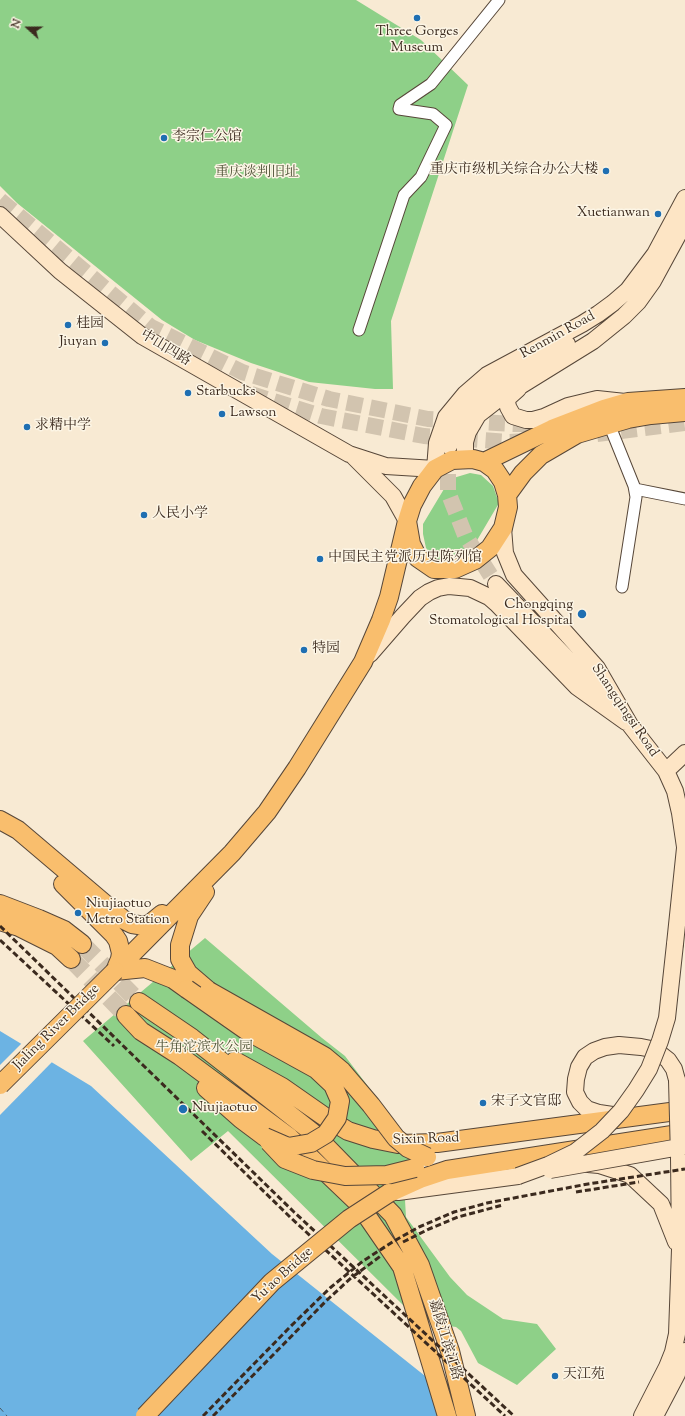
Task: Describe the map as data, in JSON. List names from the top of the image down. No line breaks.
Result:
{"streets":{"main road":["Renmin Road","中山四路","Shangqingsi Road","Jialing River Bridge","Sixin Road","Yu'ao Bridge","嘉陵江滨江路"]},"crossings":[["Renmin Road","Shangqingsi Road"],["Sixin Road","嘉陵江滨江路"]],"parks":["重庆谈判旧址","牛角沱滨水公园"],"places":["Three Gorges Museum","李宗仁公馆","重庆市级机关综合办公大楼","Xuetianwan","桂园","Jiuyan","Starbucks","Lawson","求精中学","人民小学","中国民主党派历史陈列馆","Chongqing Stomatological Hospital","特园","Niujiaotuo Metro Station","宋子文官邸","Niujiaotuo","天江苑"],"north":"left"}
